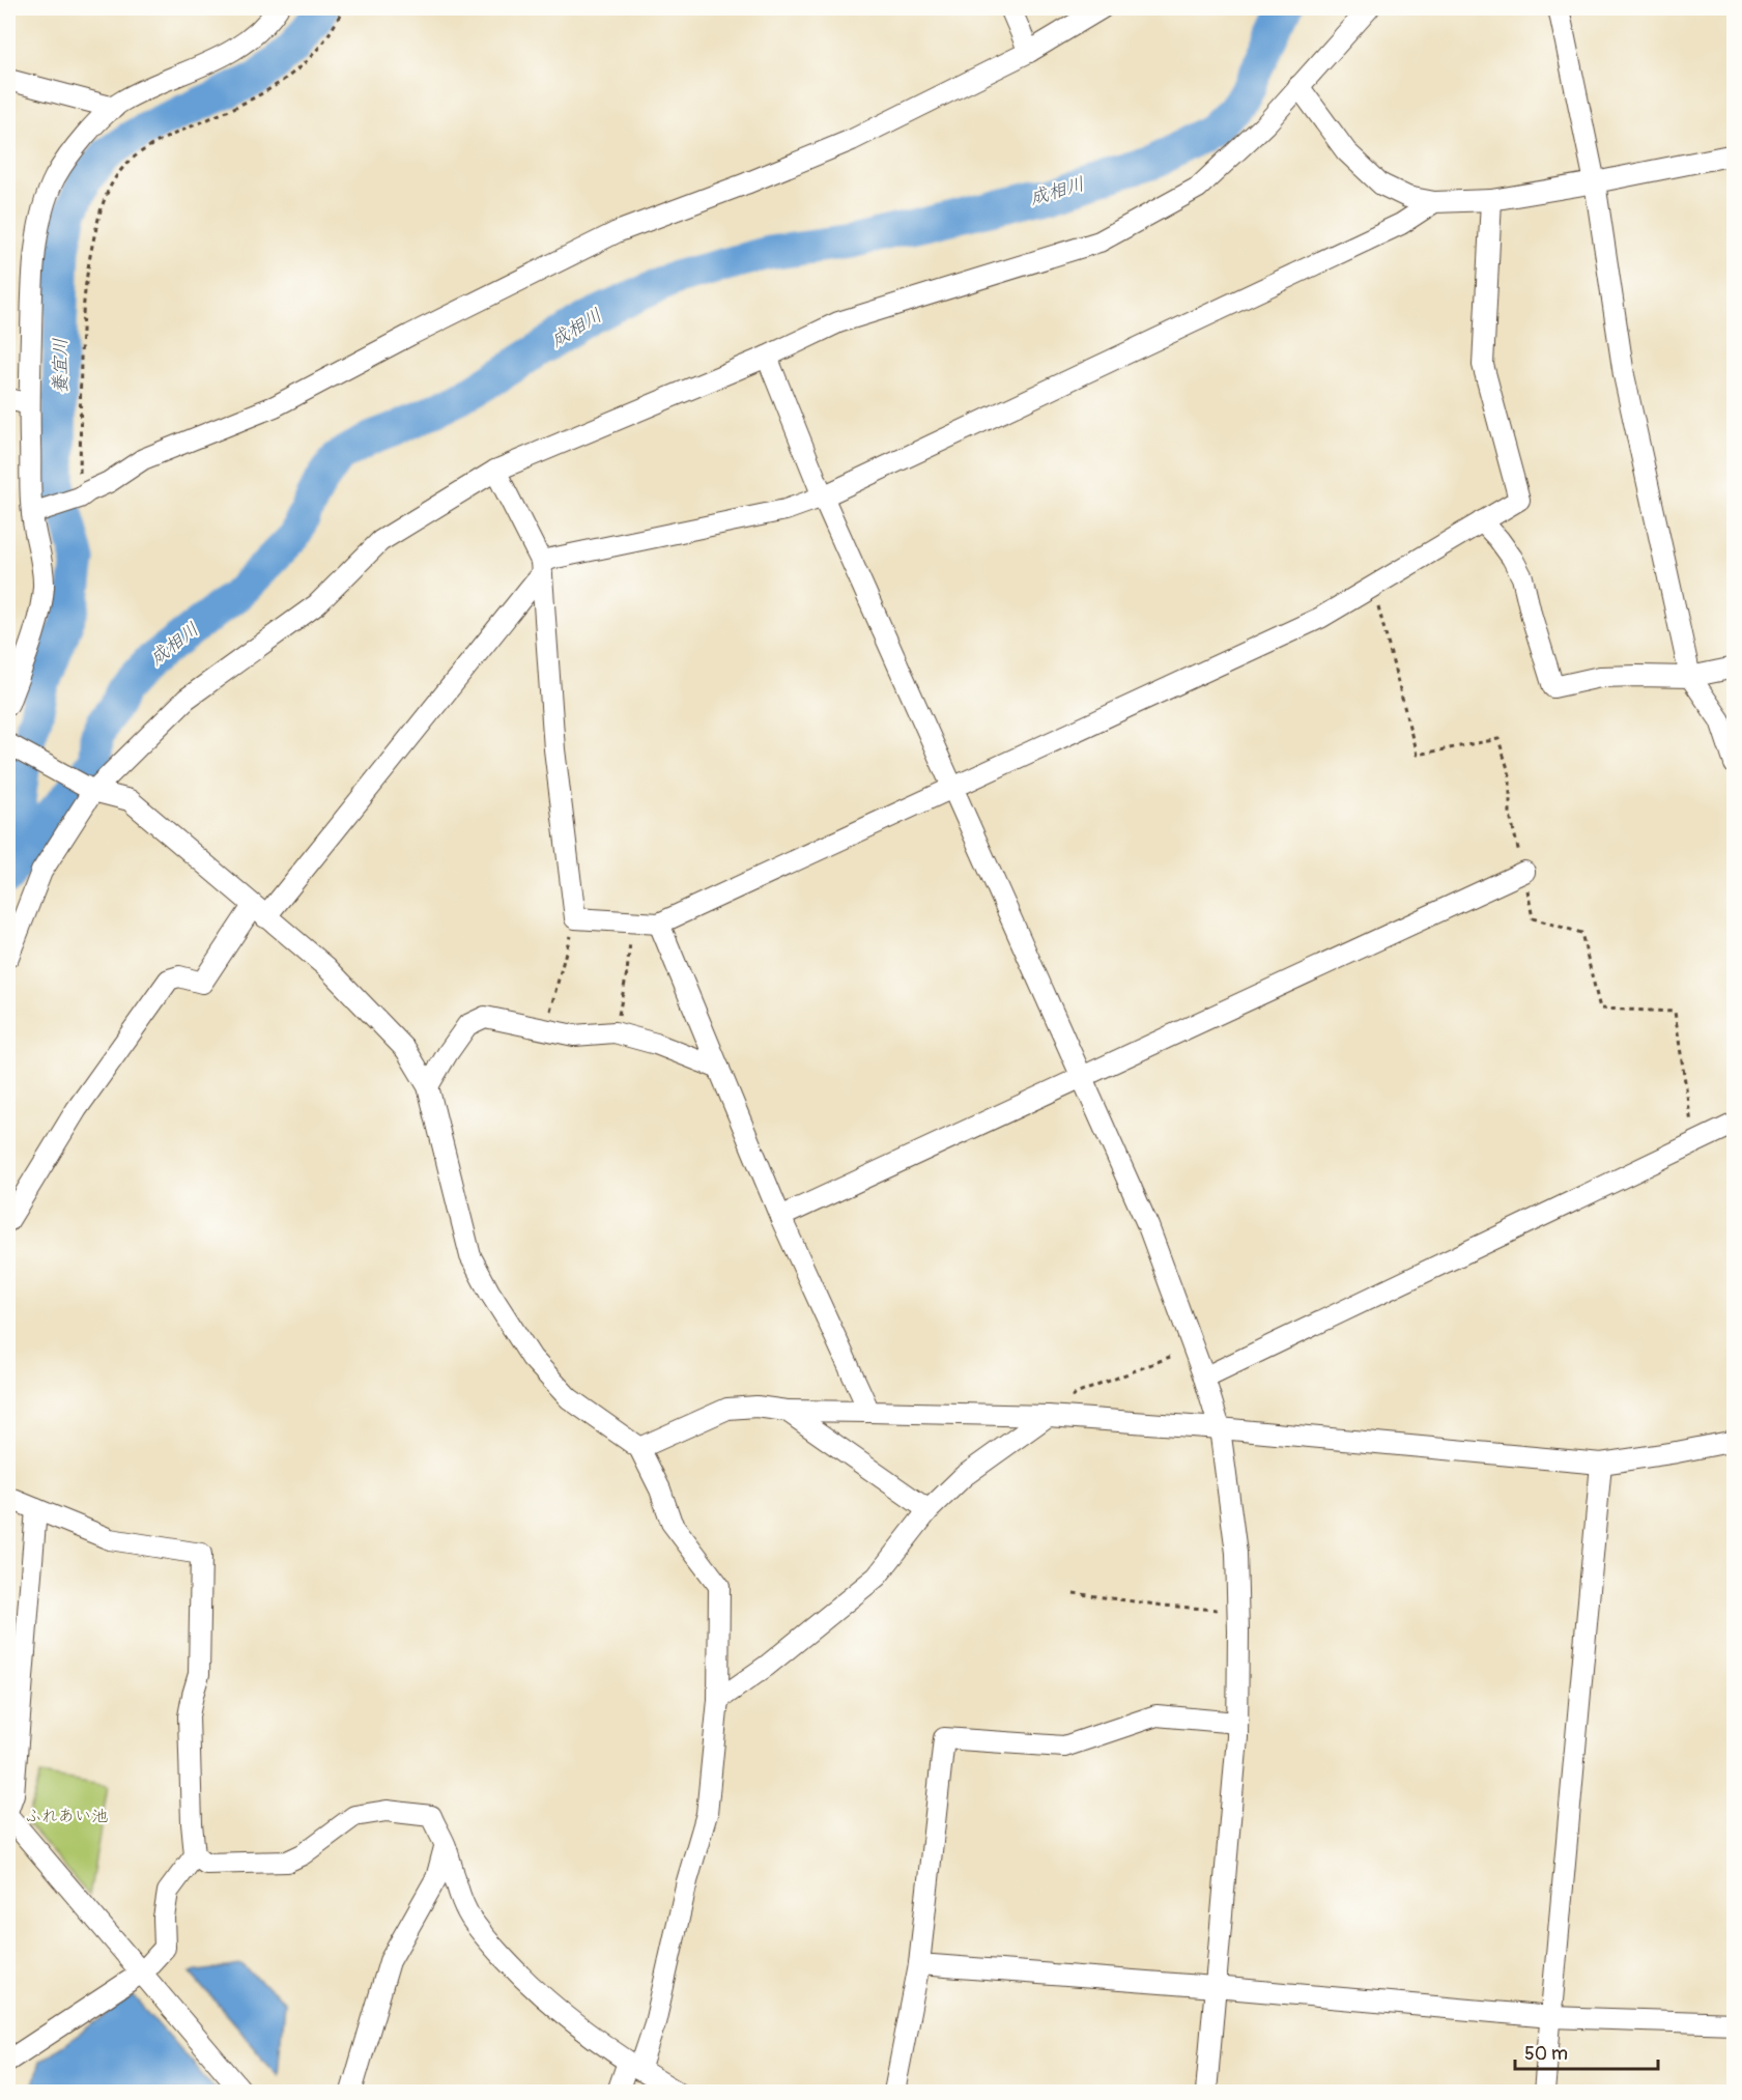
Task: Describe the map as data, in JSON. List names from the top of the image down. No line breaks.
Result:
{"water":["成相川","養宜川"],"parks":["ふれあい池"],"scale_bar":"50 m"}
